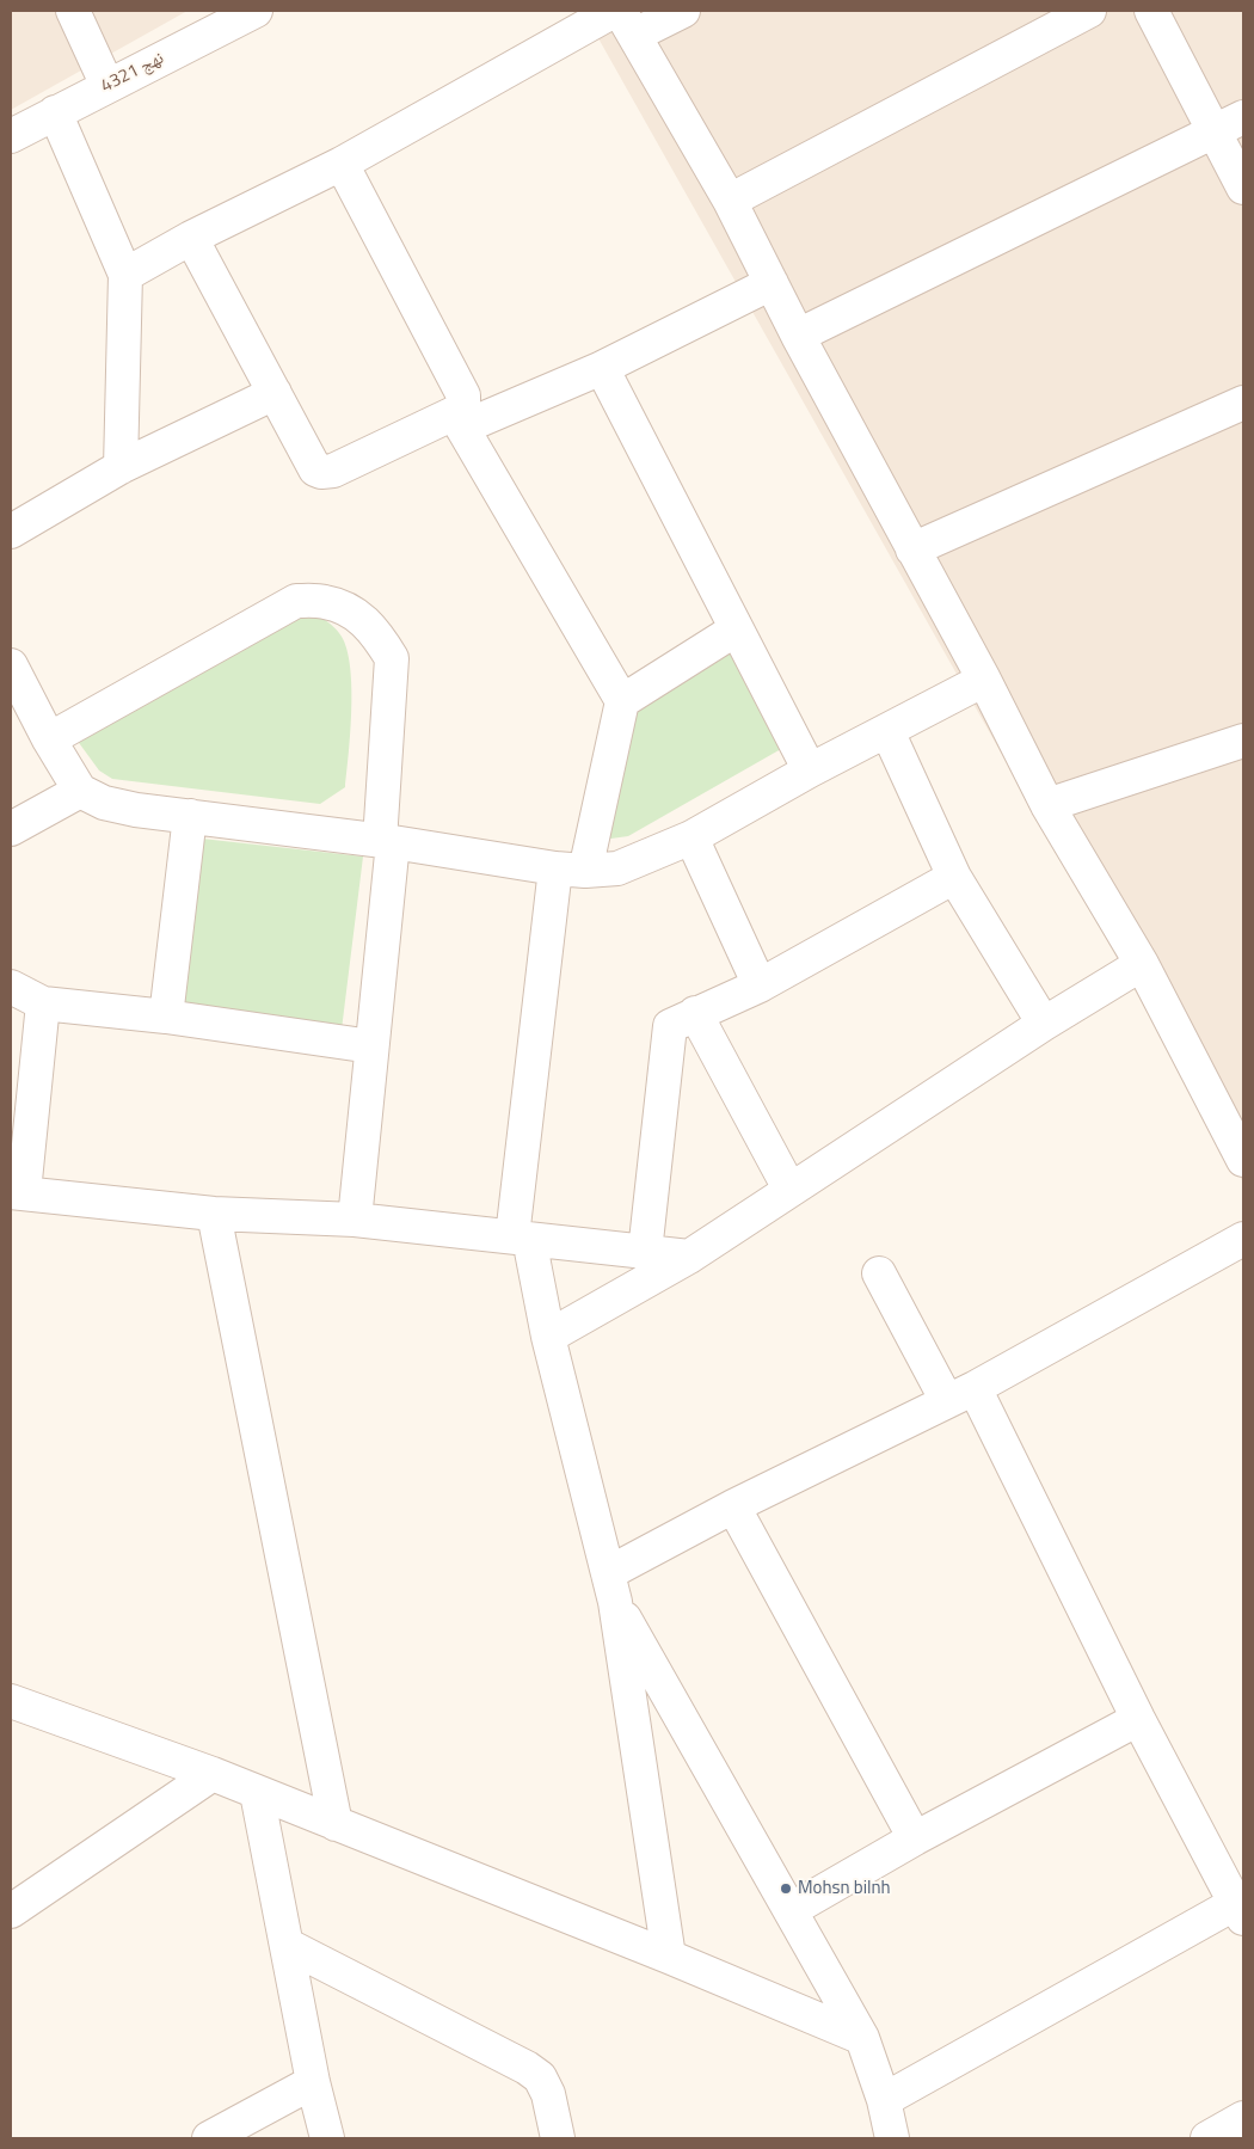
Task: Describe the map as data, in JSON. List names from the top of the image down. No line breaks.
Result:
{"streets":{"street":["نهج 4321"]},"places":["Mohsn bilnh"]}
